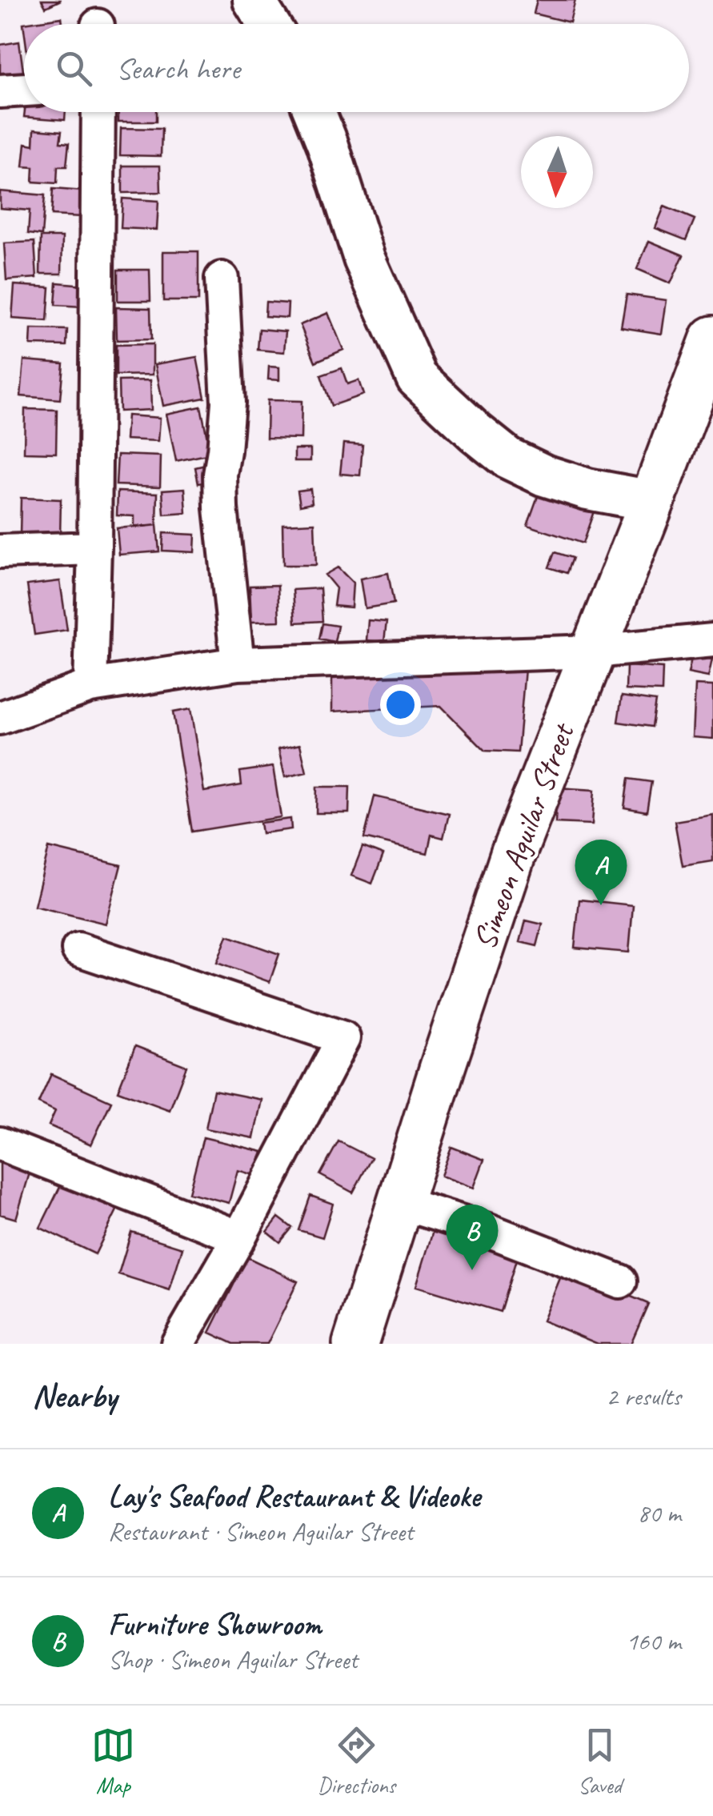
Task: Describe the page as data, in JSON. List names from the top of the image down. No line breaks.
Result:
{"streets":{"highway":["Simeon Aguilar Street"]},"north":"bottom","page":{"search":"Search here","pins":["A","B"],"heading":["Nearby","2 results"],"list":[{"mark":"A","name":"Lay's Seafood Restaurant & Videoke","note":"Restaurant · Simeon Aguilar Street","value":"80 m"},{"mark":"B","name":"Furniture Showroom","note":"Shop · Simeon Aguilar Street","value":"160 m"}],"nav":["Map","Directions","Saved"]}}
